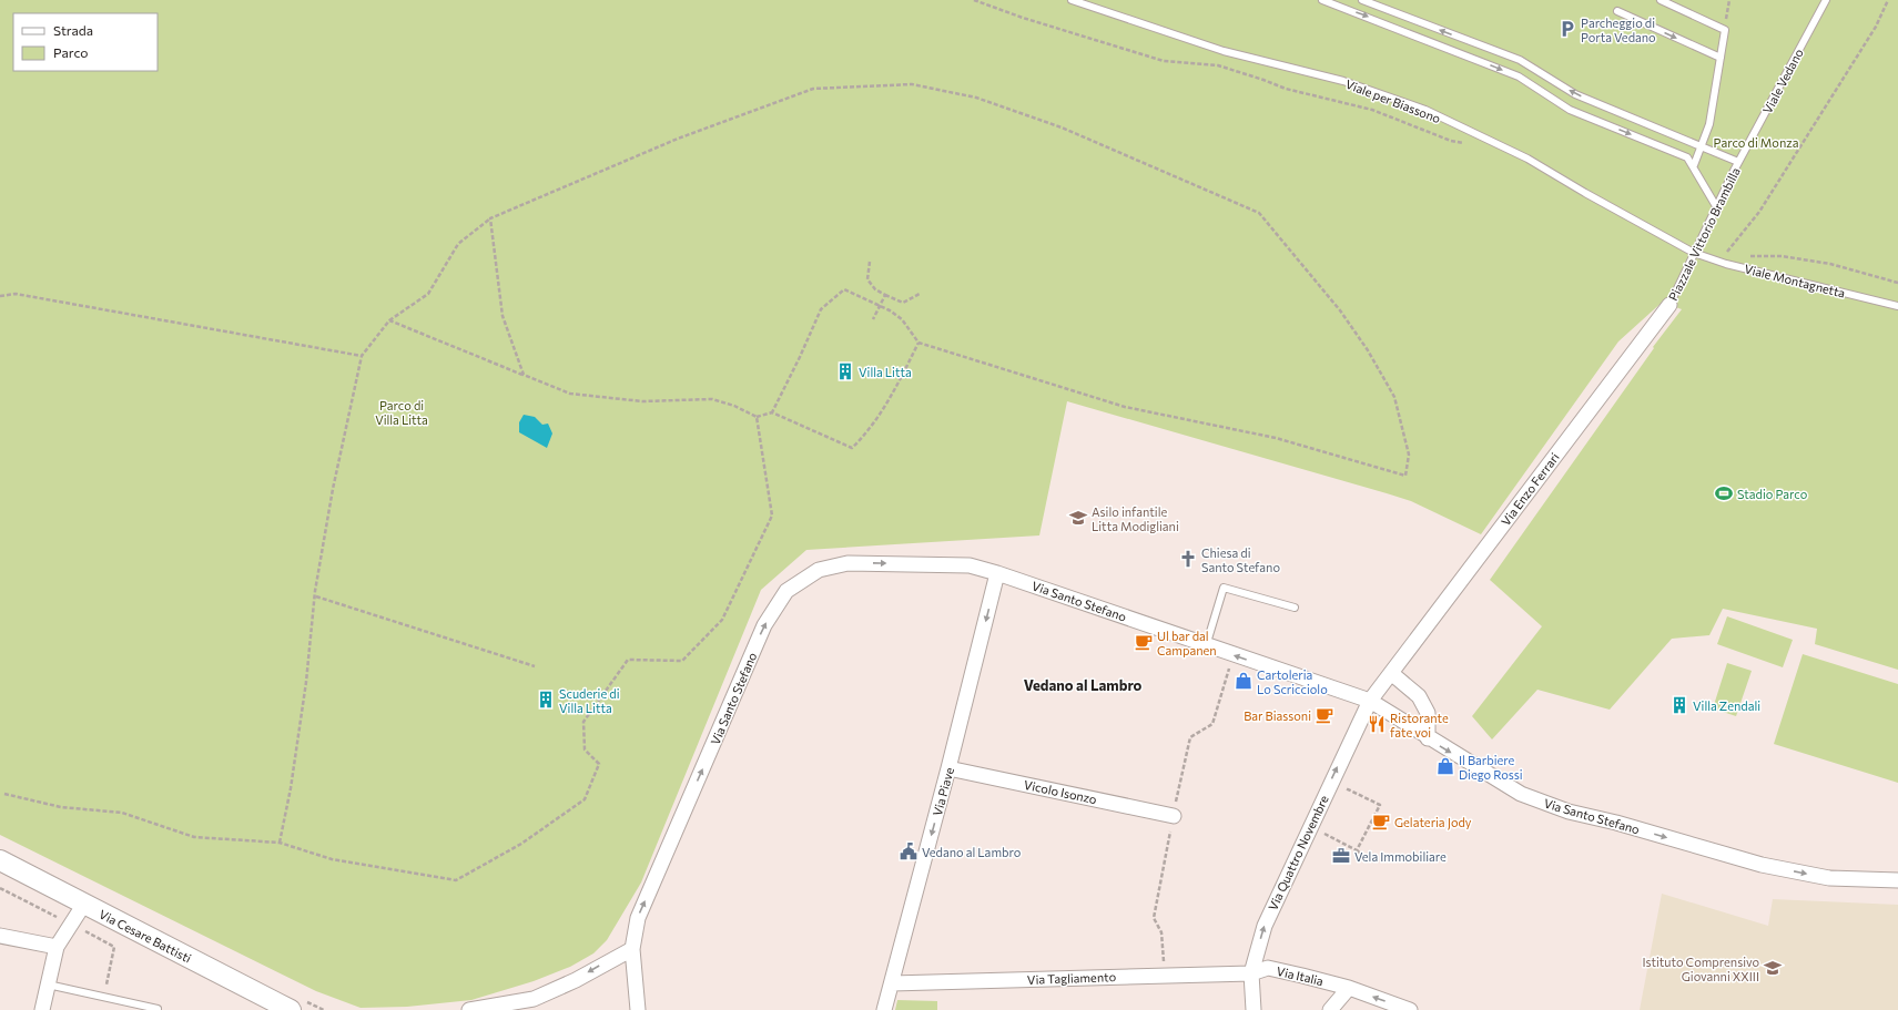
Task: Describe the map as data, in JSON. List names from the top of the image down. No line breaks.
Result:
{"streets":{"main road":["Via Cesare Battisti"],"street":["Via Enzo Ferrari","Via Santo Stefano","Via Piave","Vicolo Isonzo","Via Quattro Novembre","Via Italia","Via Tagliamento"],"lane":["Viale Vedano","Viale per Biassono","Piazzale Vittorio Brambilla","Viale Montagnetta"]},"crossings":[["Viale Vedano","Piazzale Vittorio Brambilla"],["Viale per Biassono","Piazzale Vittorio Brambilla"],["Viale per Biassono","Viale Montagnetta"],["Piazzale Vittorio Brambilla","Viale Montagnetta"],["Piazzale Vittorio Brambilla","Via Enzo Ferrari"],["Via Enzo Ferrari","Via Santo Stefano"],["Via Enzo Ferrari","Via Quattro Novembre"],["Via Santo Stefano","Via Piave"],["Via Santo Stefano","Via Quattro Novembre"],["Via Piave","Vicolo Isonzo"],["Via Piave","Via Tagliamento"],["Via Quattro Novembre","Via Italia"],["Via Quattro Novembre","Via Tagliamento"],["Via Italia","Via Tagliamento"]],"one_way":["Via Piave","Via Quattro Novembre","Via Italia"],"districts":["Vedano al Lambro"],"parks":["Parco di Monza","Parco di Villa Litta"],"places":{"parking":["Parcheggio di Porta Vedano"],"building":["Villa Litta","Scuderie di Villa Litta","Villa Zendali"],"sports":["Stadio Parco"],"school or university":["Asilo infantile Litta Modigliani","Istituto Comprensivo Giovanni XXIII"],"church":["Chiesa di Santo Stefano"],"cafe":["Ul bar dal Campanen","Bar Biassoni","Gelateria Jody"],"shop":["Cartoleria Lo Scricciolo","Il Barbiere Diego Rossi"],"restaurant":["Ristorante fate voi"],"public building":["Vedano al Lambro"],"office":["Vela Immobiliare"]},"legend":["Strada","Parco"]}
